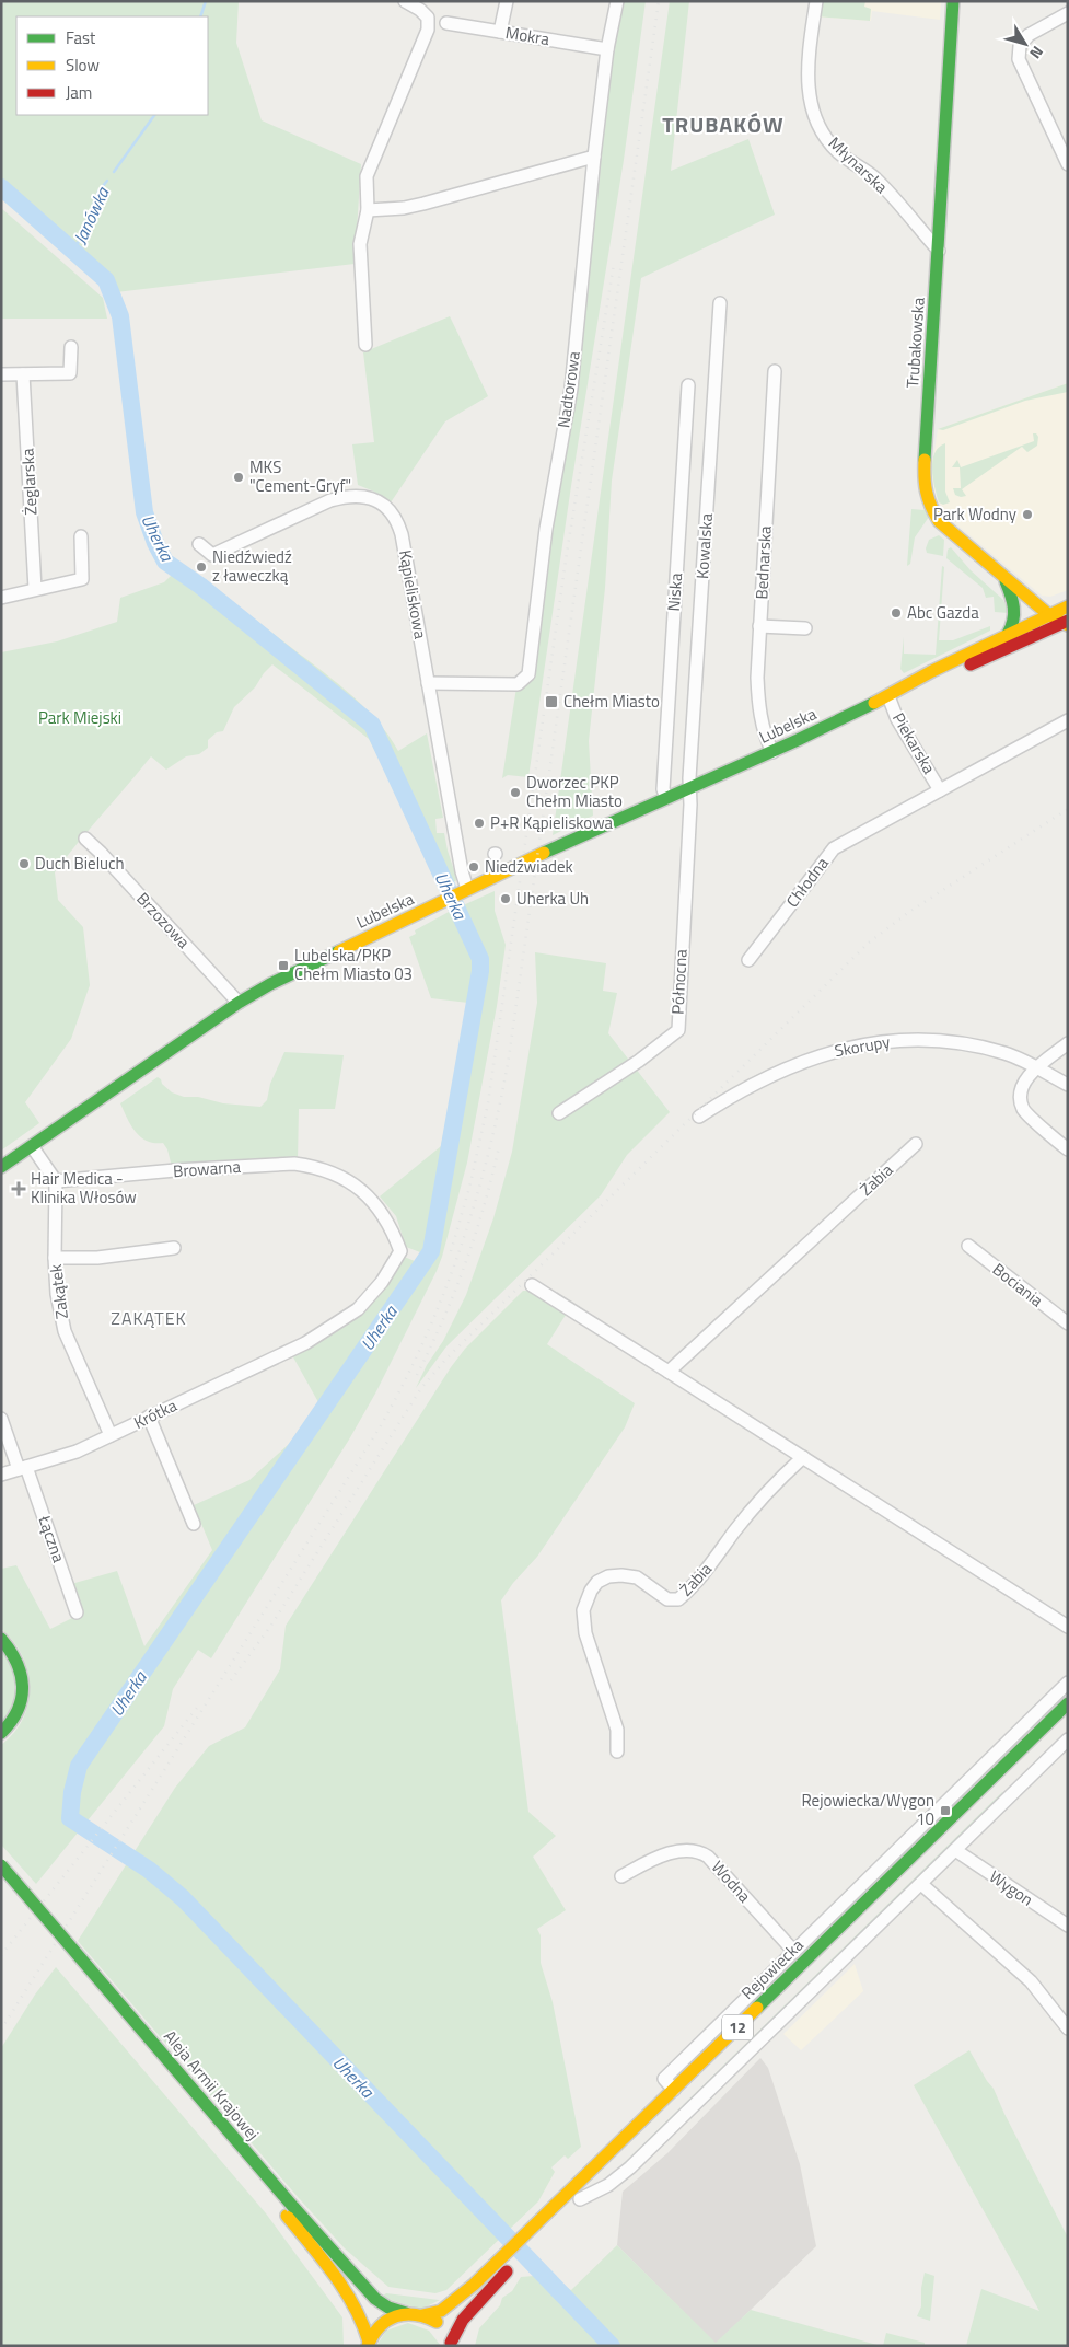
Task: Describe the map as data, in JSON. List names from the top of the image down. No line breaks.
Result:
{"streets":{"main road":["Trubakowska","Lubelska","Rejowiecka","12","Aleja Armii Krajowej"],"street":["Mokra","Młynarska","Nadtorowa","Żeglarska","Kowalska","Bednarska","Niska","Kąpieliskowa","Piekarska","Chłodna","Brzozowa","Północna","Skorupy","Browarna","Żabia","Bociania","Zakątek","Krótka","Łączna","Wodna","Wygon"]},"crossings":[["Mokra","Nadtorowa"],["Młynarska","Trubakowska"],["Trubakowska","Lubelska"],["Nadtorowa","Kąpieliskowa"],["Kowalska","Lubelska"],["Kowalska","Północna"],["Bednarska","Lubelska"],["Niska","Lubelska"],["Kąpieliskowa","Lubelska"],["Lubelska","Piekarska"],["Lubelska","Brzozowa"],["Lubelska","Północna"],["Piekarska","Chłodna"],["Browarna","Zakątek"],["Browarna","Krótka"],["Zakątek","Krótka"],["Krótka","Łączna"],["Rejowiecka","12"],["12","Aleja Armii Krajowej"]],"districts":["TRUBAKÓW","ZAKĄTEK"],"water":["Janówka","Uherka"],"parks":["Park Miejski"],"places":{"other":["MKS \"Cement-Gryf\"","Park Wodny","Niedźwiedź z ławeczką","Abc Gazda","Dworzec PKP Chełm Miasto","P+R Kąpieliskowa","Duch Bieluch","Niedźwiadek","Uherka Uh"],"transit":["Chełm Miasto","Lubelska/PKP Chełm Miasto 03","Rejowiecka/Wygon 10"],"health":["Hair Medica - Klinika Włosów"]},"legend":["Fast","Slow","Jam"],"north":"bottom right"}
